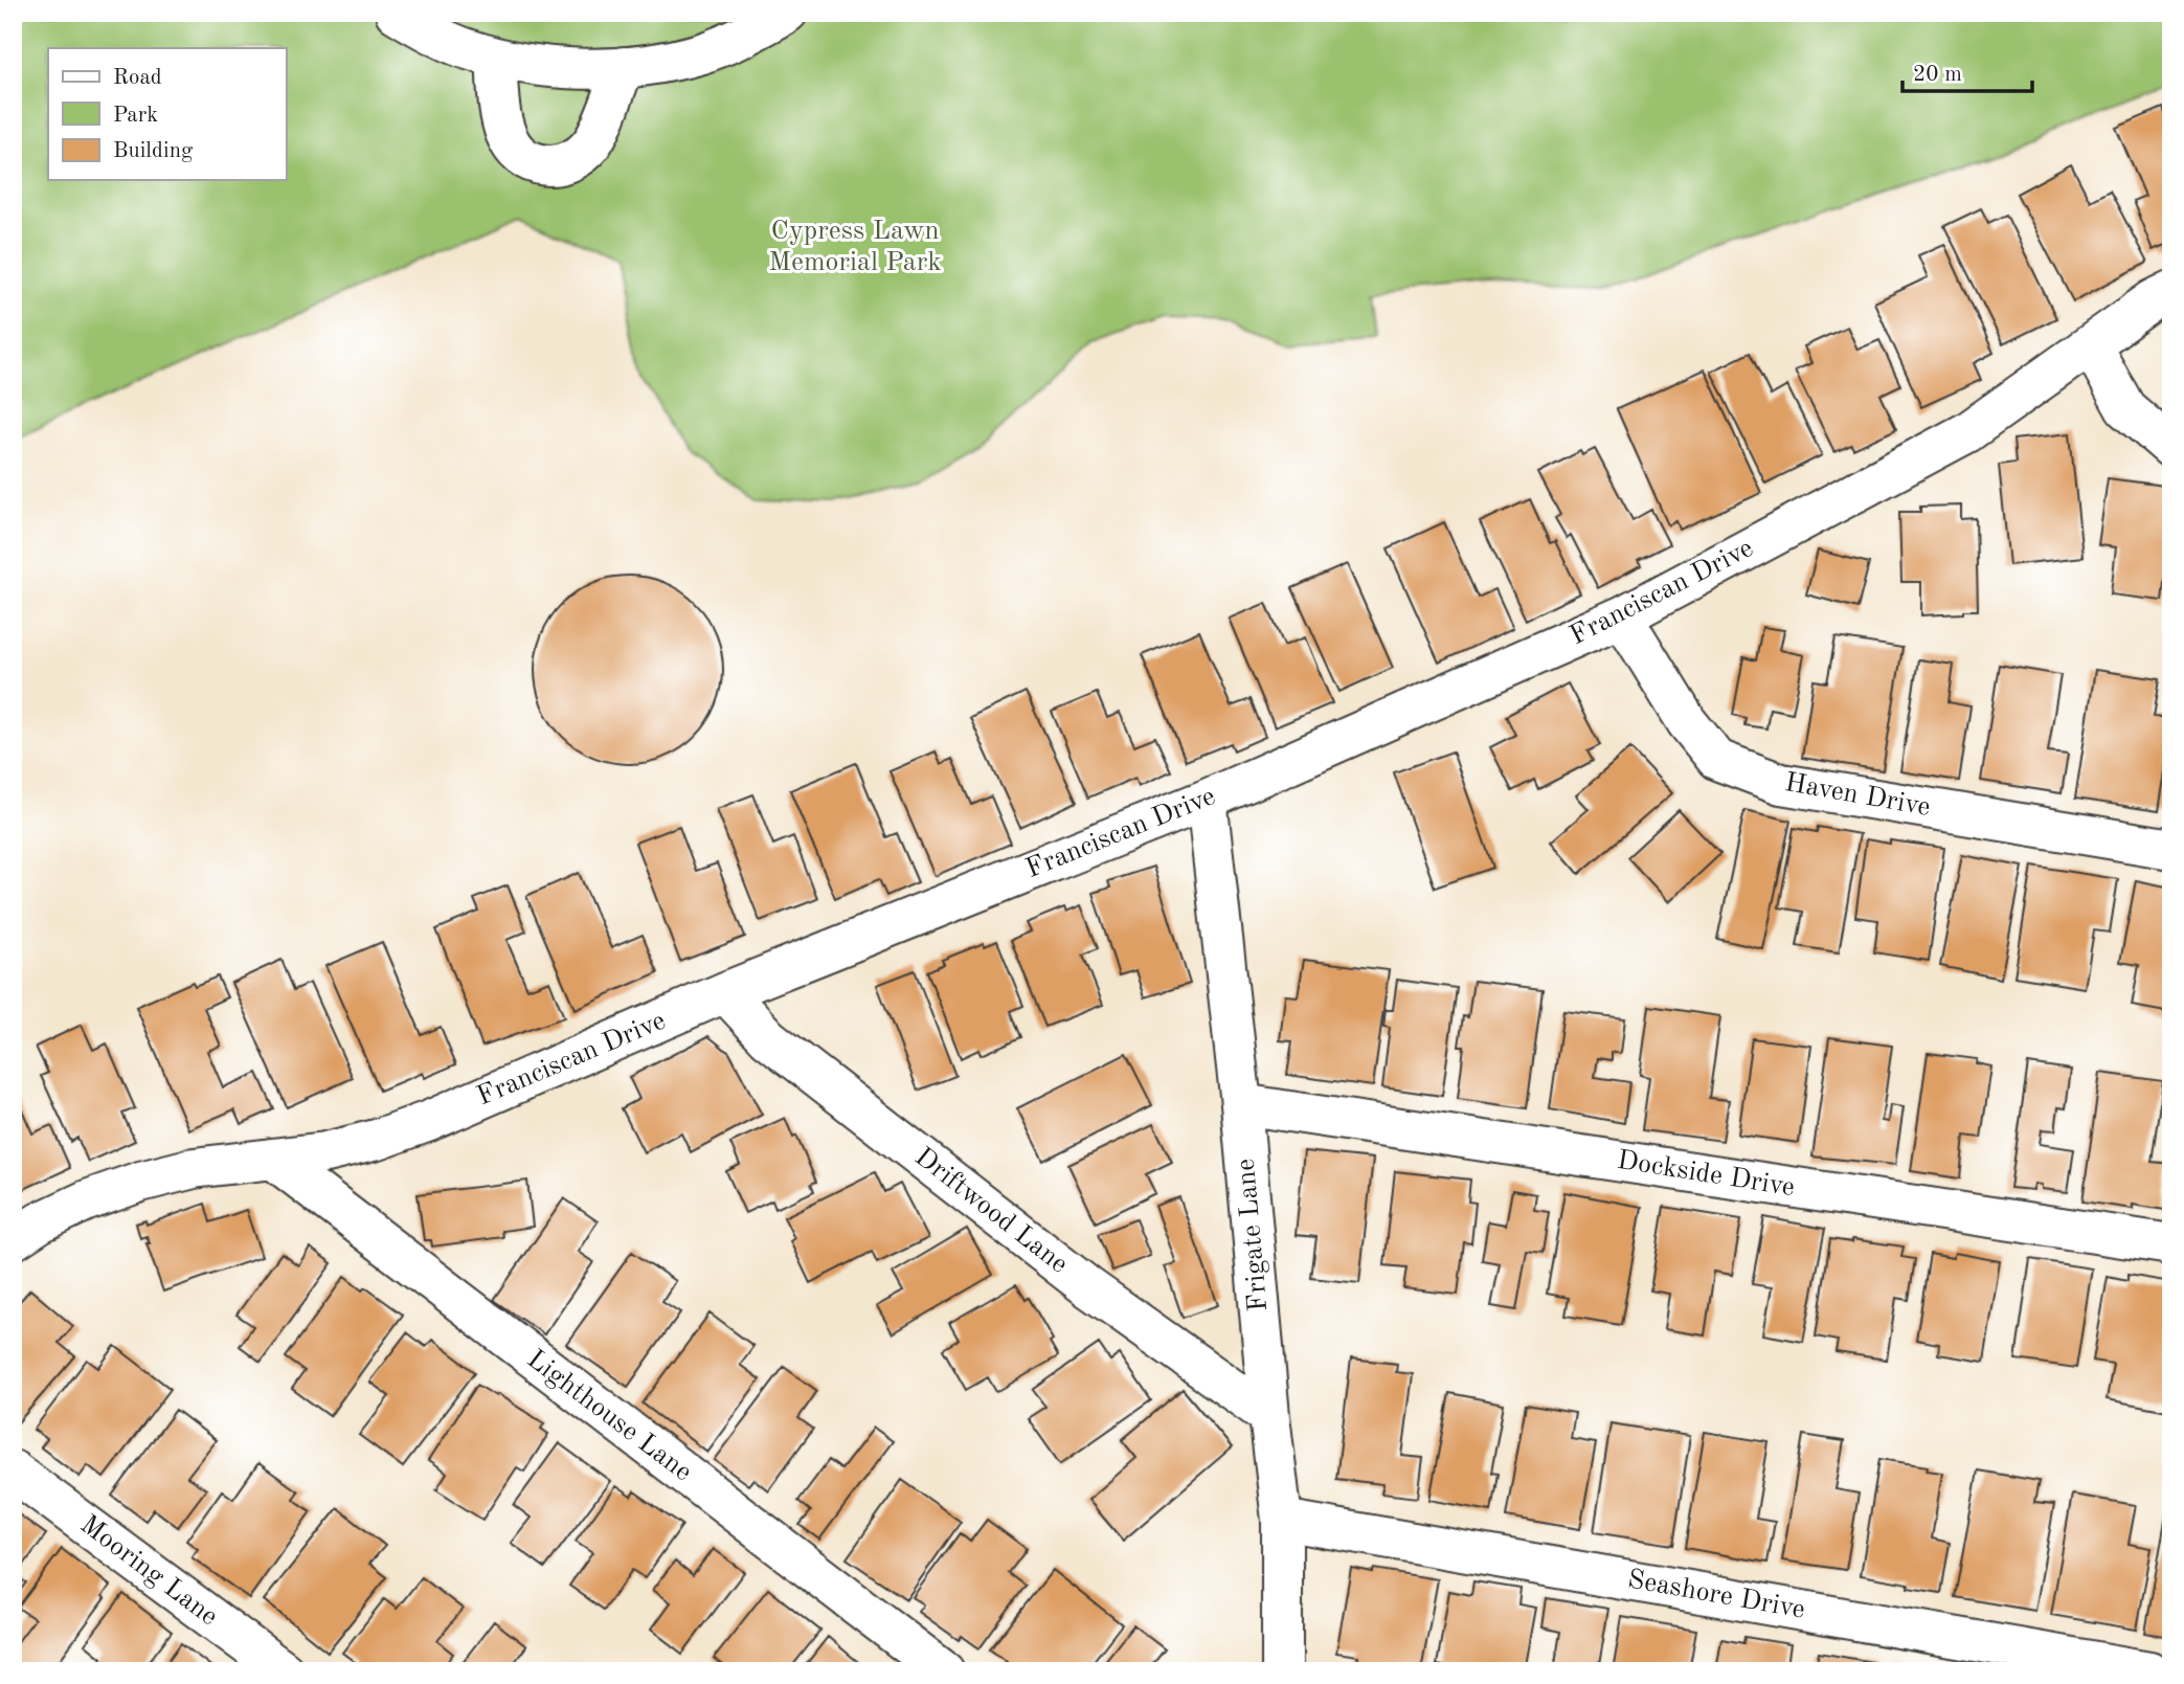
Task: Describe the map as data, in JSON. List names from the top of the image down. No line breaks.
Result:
{"streets":{"street":["Franciscan Drive","Haven Drive","Dockside Drive","Driftwood Lane","Frigate Lane","Lighthouse Lane","Mooring Lane","Seashore Drive"]},"crossings":[["Franciscan Drive","Haven Drive"],["Franciscan Drive","Driftwood Lane"],["Franciscan Drive","Frigate Lane"],["Franciscan Drive","Lighthouse Lane"],["Dockside Drive","Frigate Lane"],["Driftwood Lane","Frigate Lane"],["Frigate Lane","Seashore Drive"]],"parks":["Cypress Lawn Memorial Park"],"legend":["Road","Park","Building"],"scale_bar":"20 m"}
